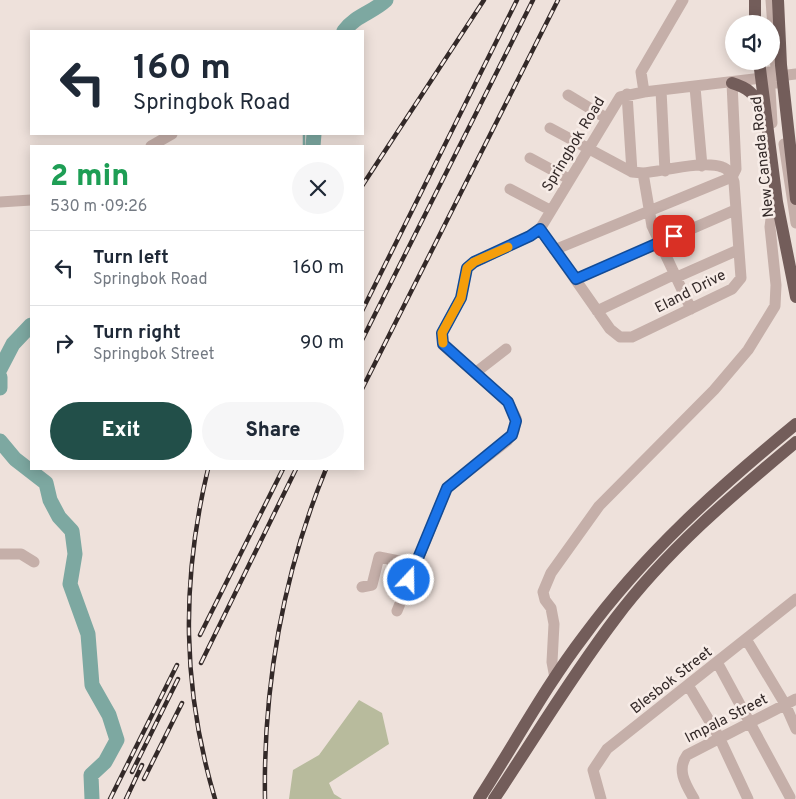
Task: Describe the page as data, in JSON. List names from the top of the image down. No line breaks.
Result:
{"streets":{"main road":["New Canada Road"],"street":["Springbok Road","Eland Drive","Blesbok Street","Impala Street"]},"crossings":[["Springbok Road","New Canada Road"],["Springbok Road","Eland Drive"]],"page":{"turn":["160 m","Springbok Road"],"heading":["2 min","530 m · 09:26"],"list":[{"name":"Turn left","note":"Springbok Road","value":"160 m"},{"name":"Turn right","note":"Springbok Street","value":"90 m"}],"buttons":["Exit","Share"]}}
